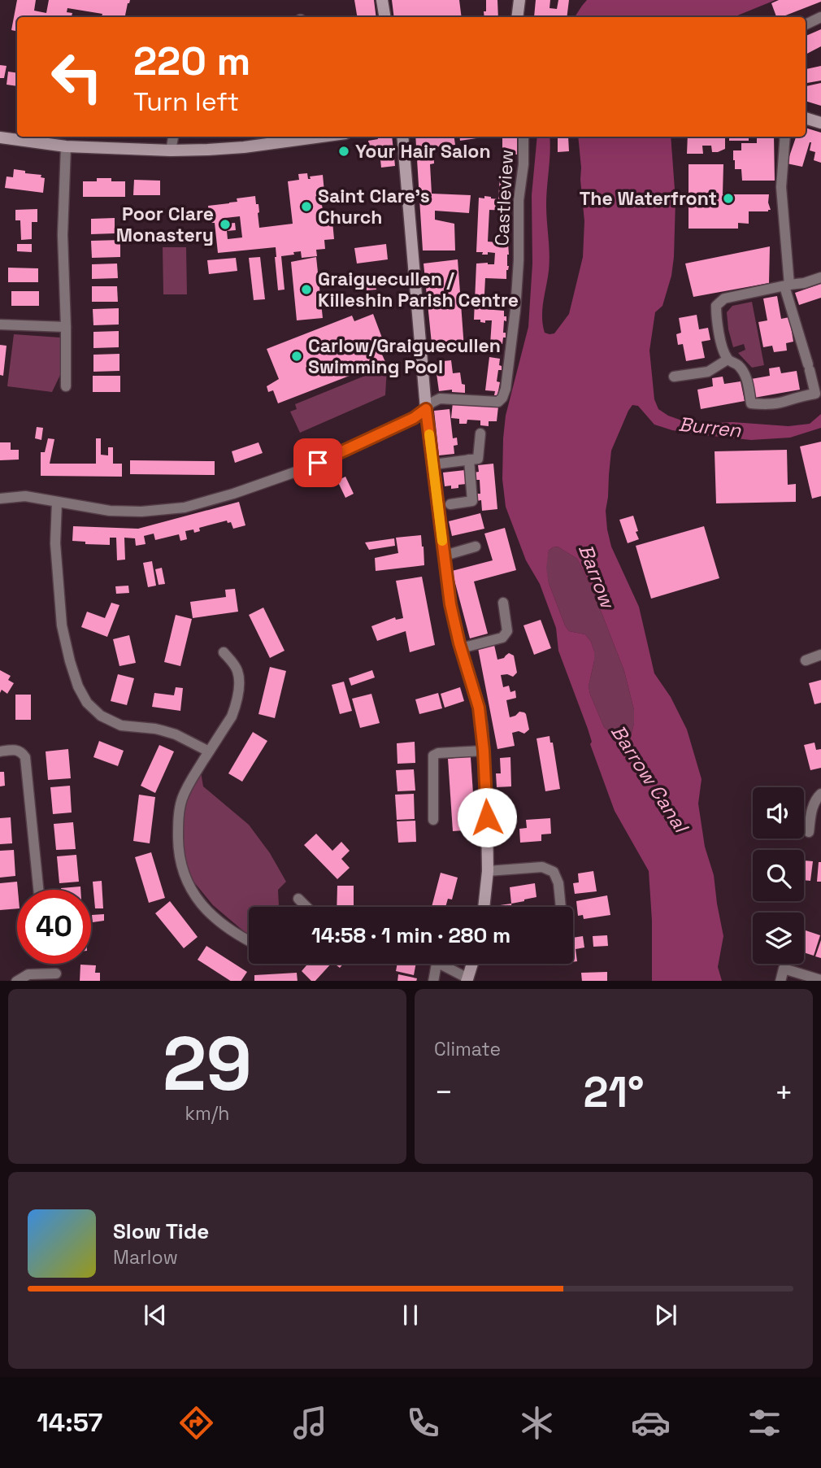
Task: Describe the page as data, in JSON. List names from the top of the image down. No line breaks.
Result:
{"streets":{"street":["Castleview"]},"water":["Burren","Barrow","Barrow Canal"],"places":["Your Hair Salon","The Waterfront","Saint Clare's Church","Poor Clare Monastery","Graiguecullen / Killeshin Parish Centre","Carlow/Graiguecullen Swimming Pool"],"page":{"turn":["220 m","Turn left"],"limit":"40","trip":"14:58 · 1 min · 280 m","tile":[["29","km/h"],"Climate"],"heat":["−","21°","+"],"song":["Slow Tide","Marlow"],"tabs":"14:57"}}
